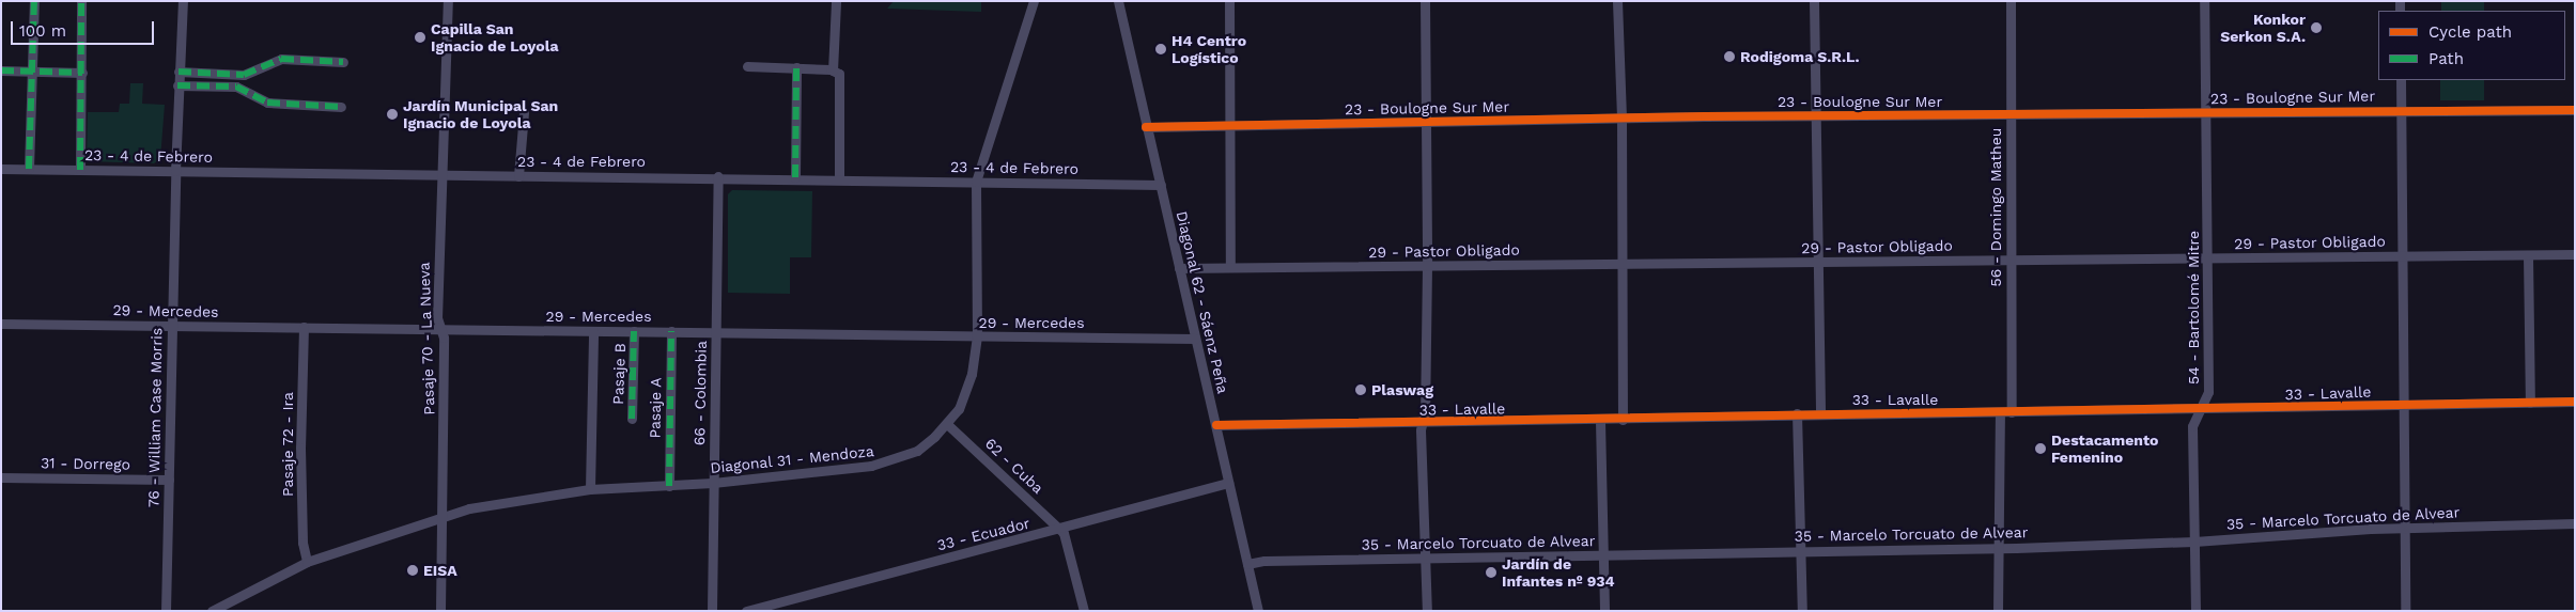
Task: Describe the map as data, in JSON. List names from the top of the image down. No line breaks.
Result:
{"streets":{"street":["23 - Boulogne Sur Mer","23 - 4 de Febrero","56 - Domingo Matheu","29 - Pastor Obligado","Diagonal 62 - Sáenz Peña","54 - Bartolomé Mitre","29 - Mercedes","Pasaje 70 - La Nueva","Pasaje B","66 - Colombia","33 - Lavalle","Pasaje A","76 - William Case Morris","Pasaje 72 - Ira","Diagonal 31 - Mendoza","31 - Dorrego","62 - Cuba","35 - Marcelo Torcuato de Alvear","33 - Ecuador"]},"crossings":[["23 - Boulogne Sur Mer","56 - Domingo Matheu"],["23 - Boulogne Sur Mer","Diagonal 62 - Sáenz Peña"],["23 - Boulogne Sur Mer","54 - Bartolomé Mitre"],["23 - 4 de Febrero","Diagonal 62 - Sáenz Peña"],["23 - 4 de Febrero","Pasaje 70 - La Nueva"],["23 - 4 de Febrero","66 - Colombia"],["23 - 4 de Febrero","76 - William Case Morris"],["23 - 4 de Febrero","Diagonal 31 - Mendoza"],["56 - Domingo Matheu","29 - Pastor Obligado"],["56 - Domingo Matheu","33 - Lavalle"],["29 - Pastor Obligado","Diagonal 62 - Sáenz Peña"],["29 - Pastor Obligado","54 - Bartolomé Mitre"],["Diagonal 62 - Sáenz Peña","29 - Mercedes"],["Diagonal 62 - Sáenz Peña","33 - Lavalle"],["Diagonal 62 - Sáenz Peña","35 - Marcelo Torcuato de Alvear"],["Diagonal 62 - Sáenz Peña","33 - Ecuador"],["54 - Bartolomé Mitre","33 - Lavalle"],["54 - Bartolomé Mitre","35 - Marcelo Torcuato de Alvear"],["29 - Mercedes","Pasaje 70 - La Nueva"],["29 - Mercedes","Pasaje B"],["29 - Mercedes","66 - Colombia"],["29 - Mercedes","Pasaje A"],["29 - Mercedes","76 - William Case Morris"],["29 - Mercedes","Pasaje 72 - Ira"],["29 - Mercedes","Diagonal 31 - Mendoza"],["Pasaje 70 - La Nueva","Diagonal 31 - Mendoza"],["66 - Colombia","Diagonal 31 - Mendoza"],["Pasaje A","Diagonal 31 - Mendoza"],["76 - William Case Morris","31 - Dorrego"],["Pasaje 72 - Ira","Diagonal 31 - Mendoza"],["Diagonal 31 - Mendoza","62 - Cuba"],["62 - Cuba","33 - Ecuador"]],"places":["Konkor Serkon S.A.","Capilla San Ignacio de Loyola","H4 Centro Logístico","Rodigoma S.R.L.","Jardín Municipal San Ignacio de Loyola","Plaswag","Destacamento Femenino","EISA","Jardín de Infantes nº 934"],"legend":["Cycle path","Path"],"scale_bar":"100 m"}
